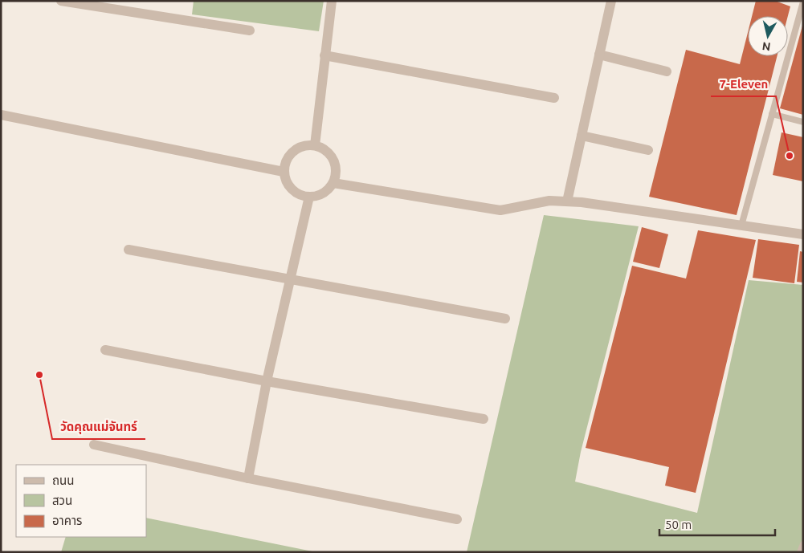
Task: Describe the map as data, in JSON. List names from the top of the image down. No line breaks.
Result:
{"places":["7-Eleven","วัดคุณแม่จันทร์"],"legend":["ถนน","สวน","อาคาร"],"scale_bar":"50 m","north":"bottom"}
